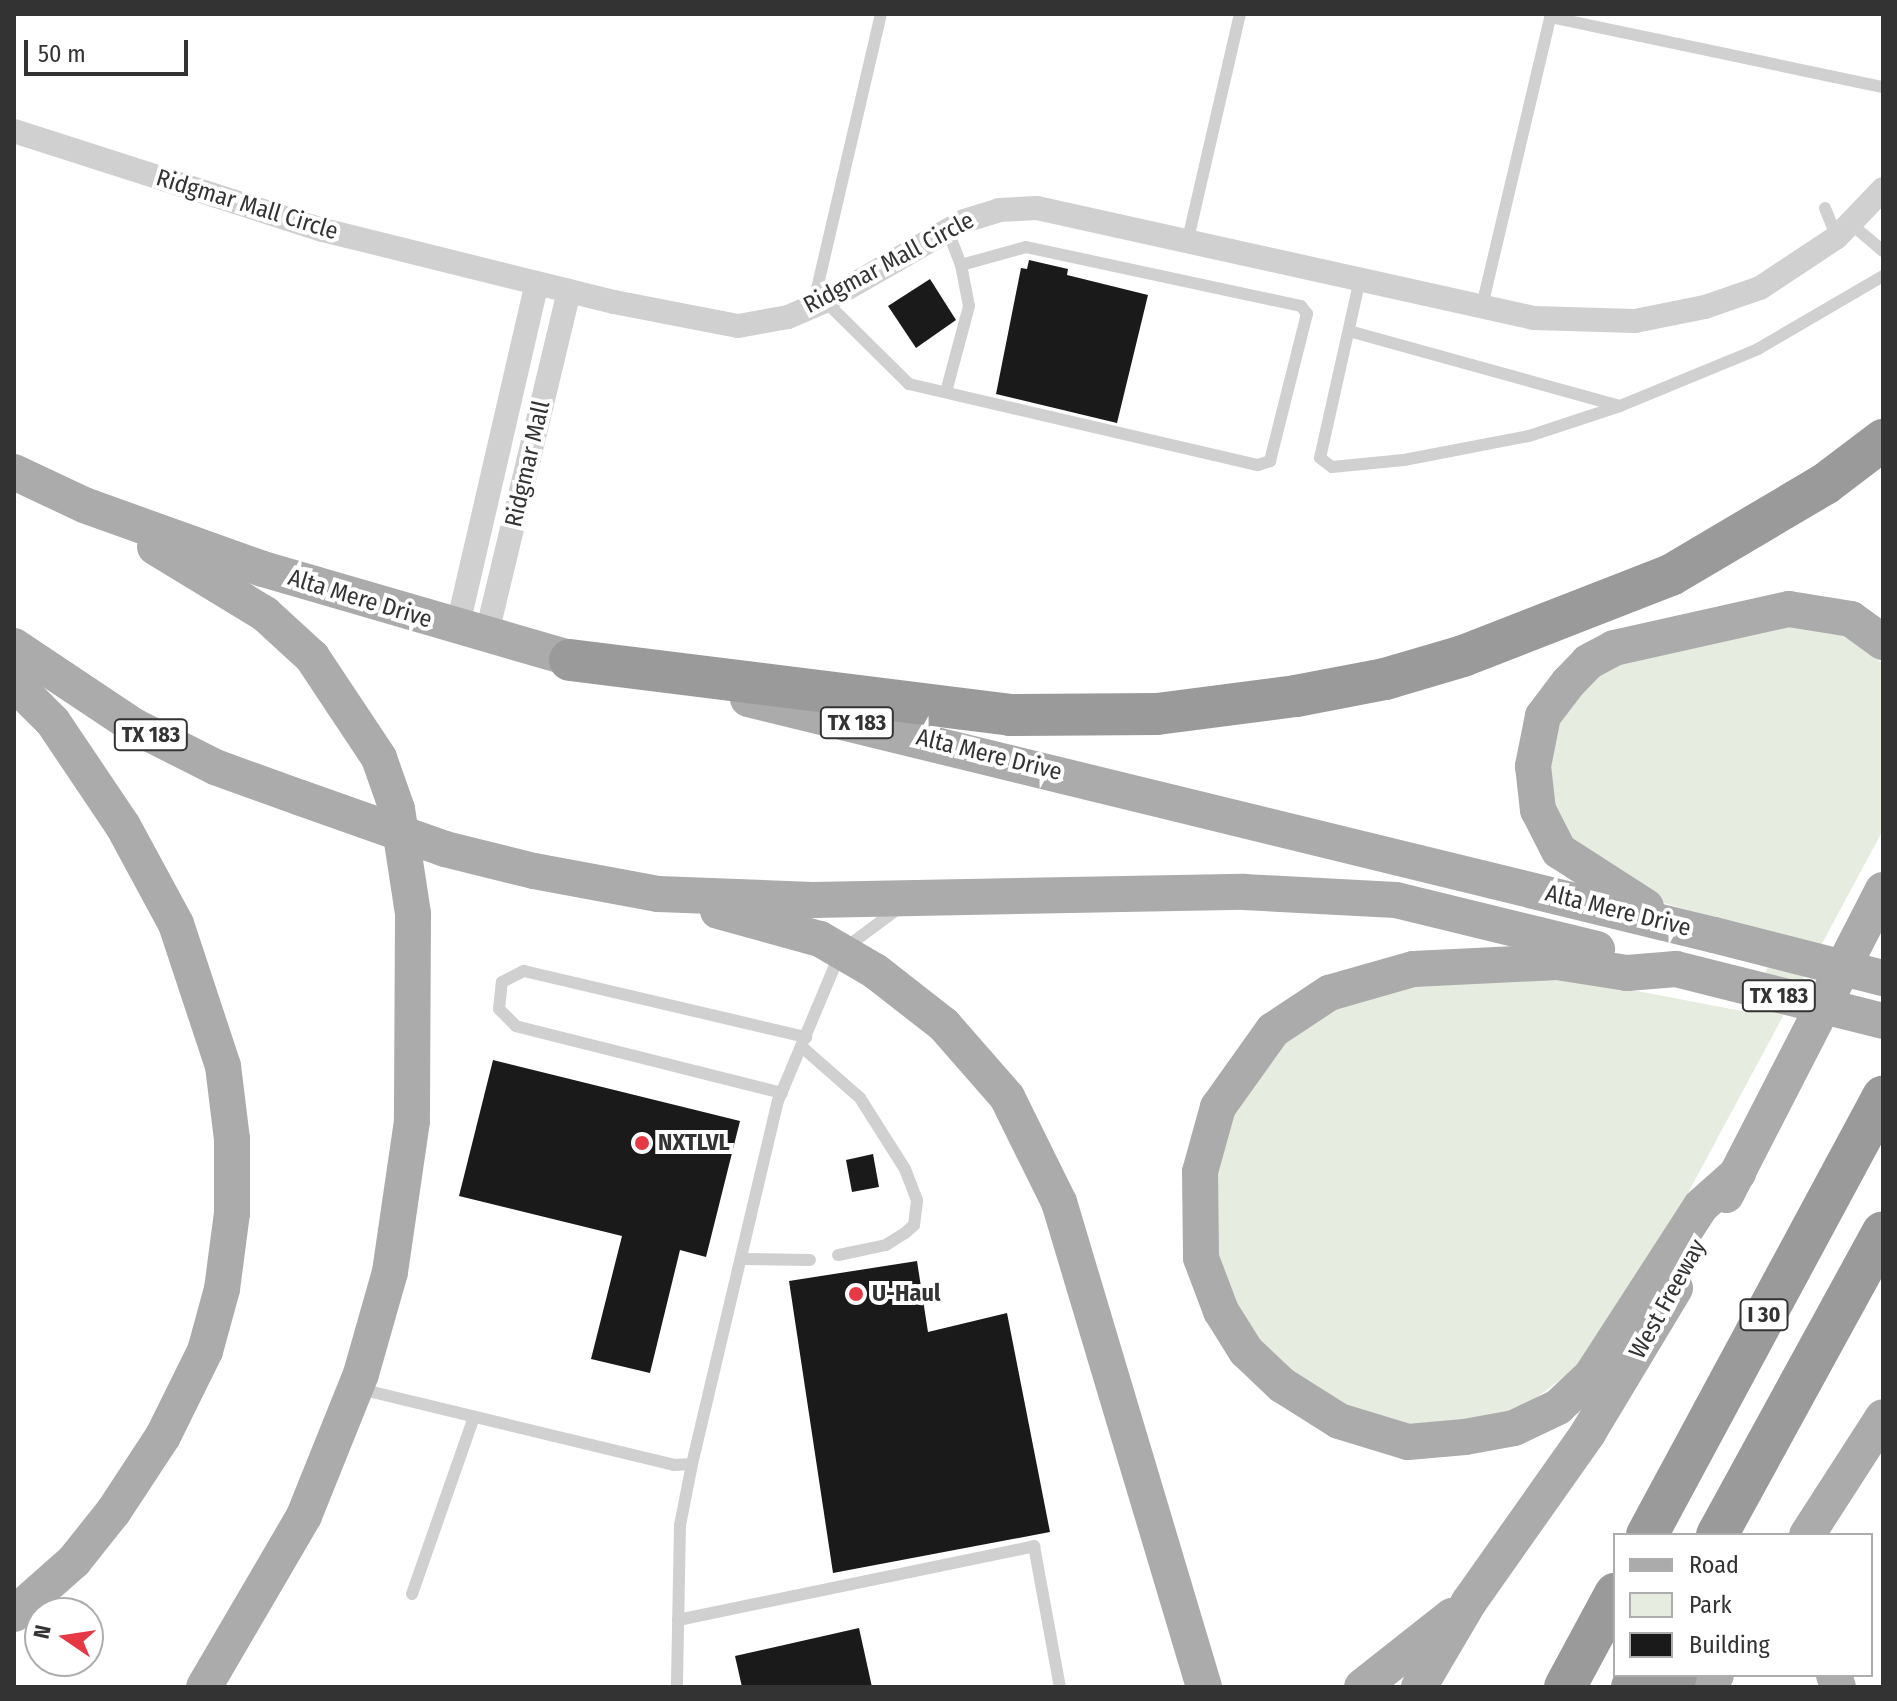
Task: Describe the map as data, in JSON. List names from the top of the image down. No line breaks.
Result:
{"streets":{"highway":["I 30"],"main road":["Alta Mere Drive","TX 183","West Freeway"],"street":["Ridgmar Mall Circle","Ridgmar Mall"]},"crossings":[["Ridgmar Mall Circle","Ridgmar Mall"],["Ridgmar Mall","Alta Mere Drive"]],"places":["NXTLVL","U-Haul"],"legend":["Road","Park","Building"],"scale_bar":"50 m","north":"left"}
